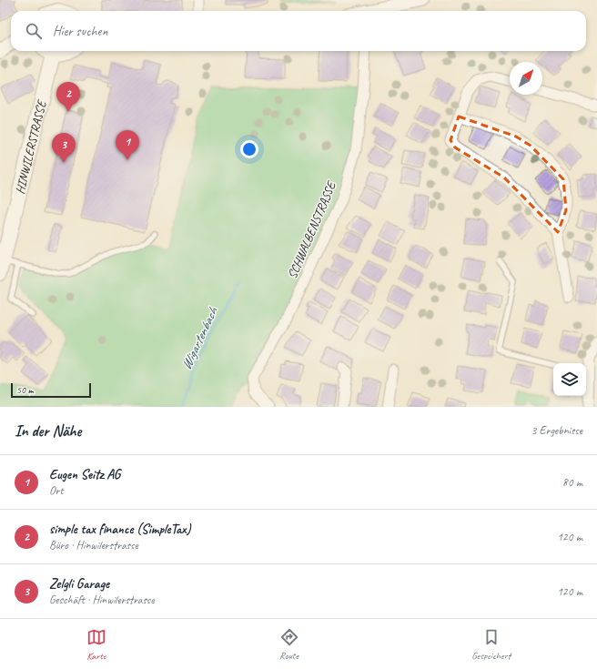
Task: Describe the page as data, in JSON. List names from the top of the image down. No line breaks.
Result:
{"streets":{"main road":["HINWILERSTRASSE"],"street":["SCHWALBENSTRASSE"]},"water":["Wigartenbach"],"scale_bar":"50 m","north":"top right","page":{"search":"Hier suchen","pins":["2","1","3"],"scale":"50 m","heading":["In der Nähe","3 Ergebnisse"],"list":[{"mark":"1","name":"Eugen Seitz AG","note":"Ort","value":"80 m"},{"mark":"2","name":"simple tax finance (SimpleTax)","note":"Büro · Hinwilerstrasse","value":"120 m"},{"mark":"3","name":"Zelgli Garage","note":"Geschäft · Hinwilerstrasse","value":"120 m"}],"nav":["Karte","Route","Gespeichert"]}}
